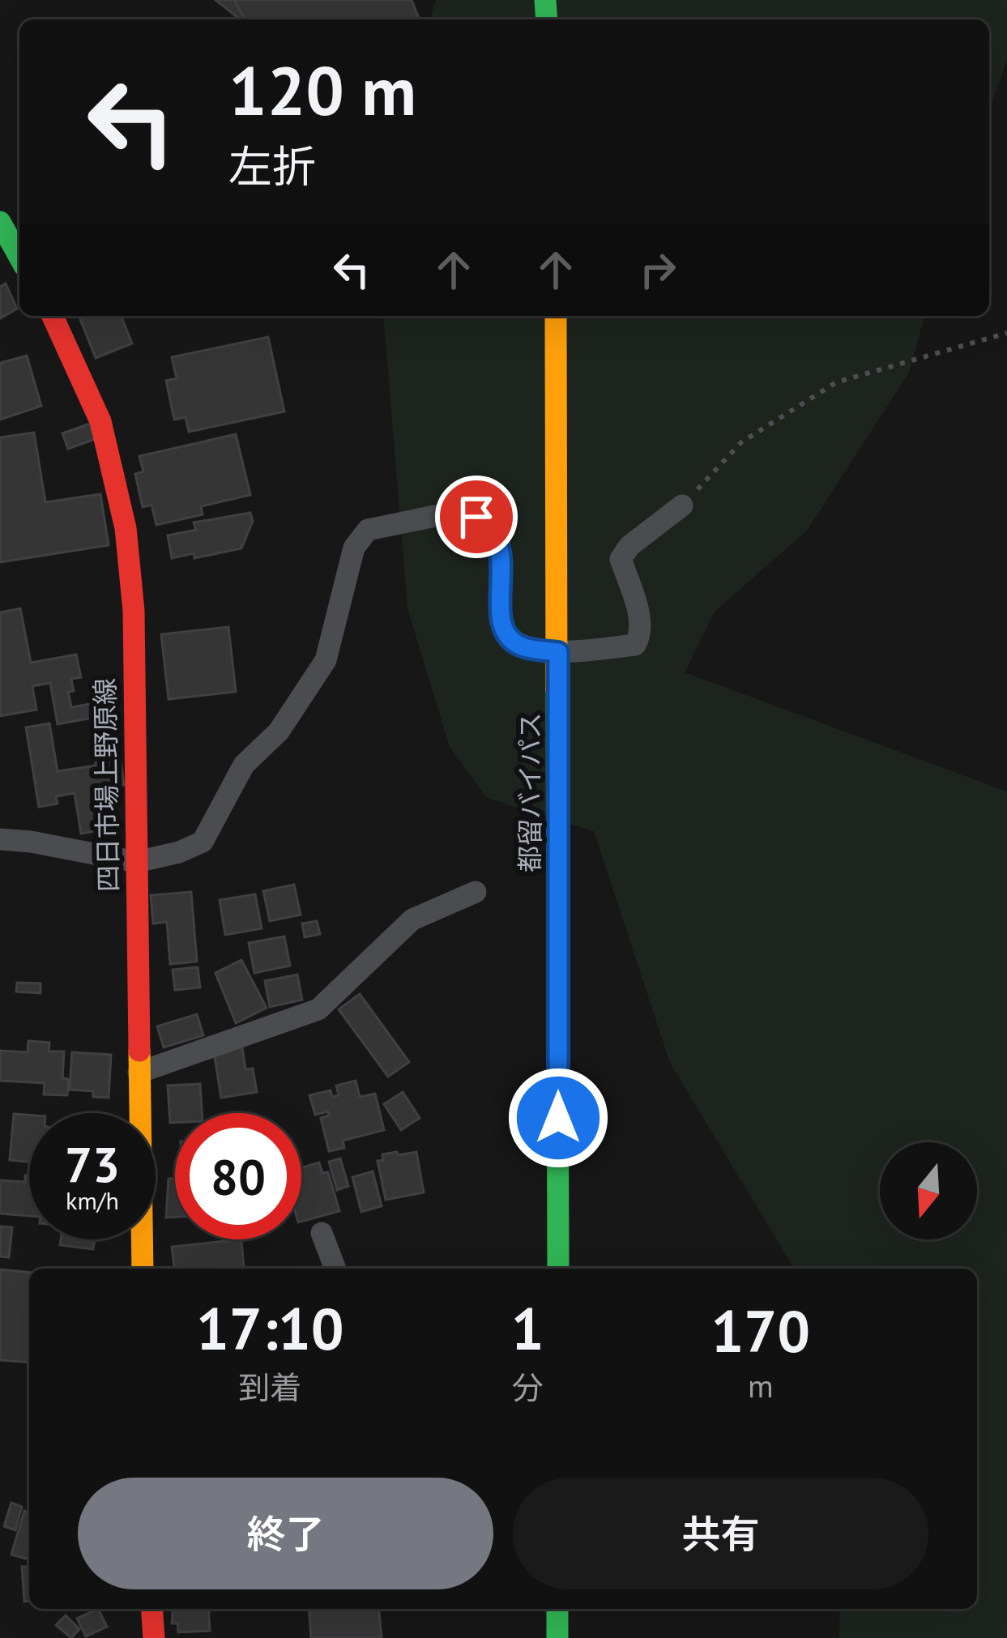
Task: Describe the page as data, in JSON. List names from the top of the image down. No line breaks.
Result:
{"streets":{"main road":["四日市場上野原線","都留バイパス"]},"north":"bottom","page":{"turn":["120 m","左折"],"speed":"73 km/h","limit":"80","eta":["17:10","到着","1","分","170","m"],"buttons":["終了","共有"]}}
